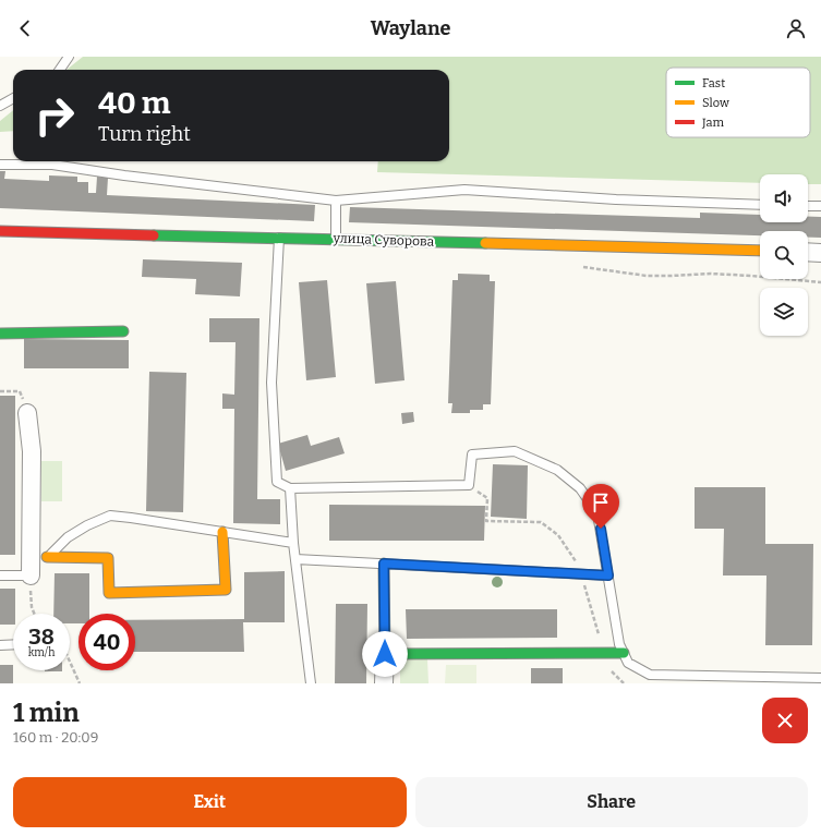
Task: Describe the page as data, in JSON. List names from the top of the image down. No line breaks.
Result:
{"streets":{"street":["улица Суворова"]},"legend":["Fast","Slow","Jam"],"page":{"header":"Waylane","turn":["40 m","Turn right"],"speed":"38 km/h","limit":"40","heading":["1 min","160 m · 20:09"],"buttons":["Exit","Share"]}}
